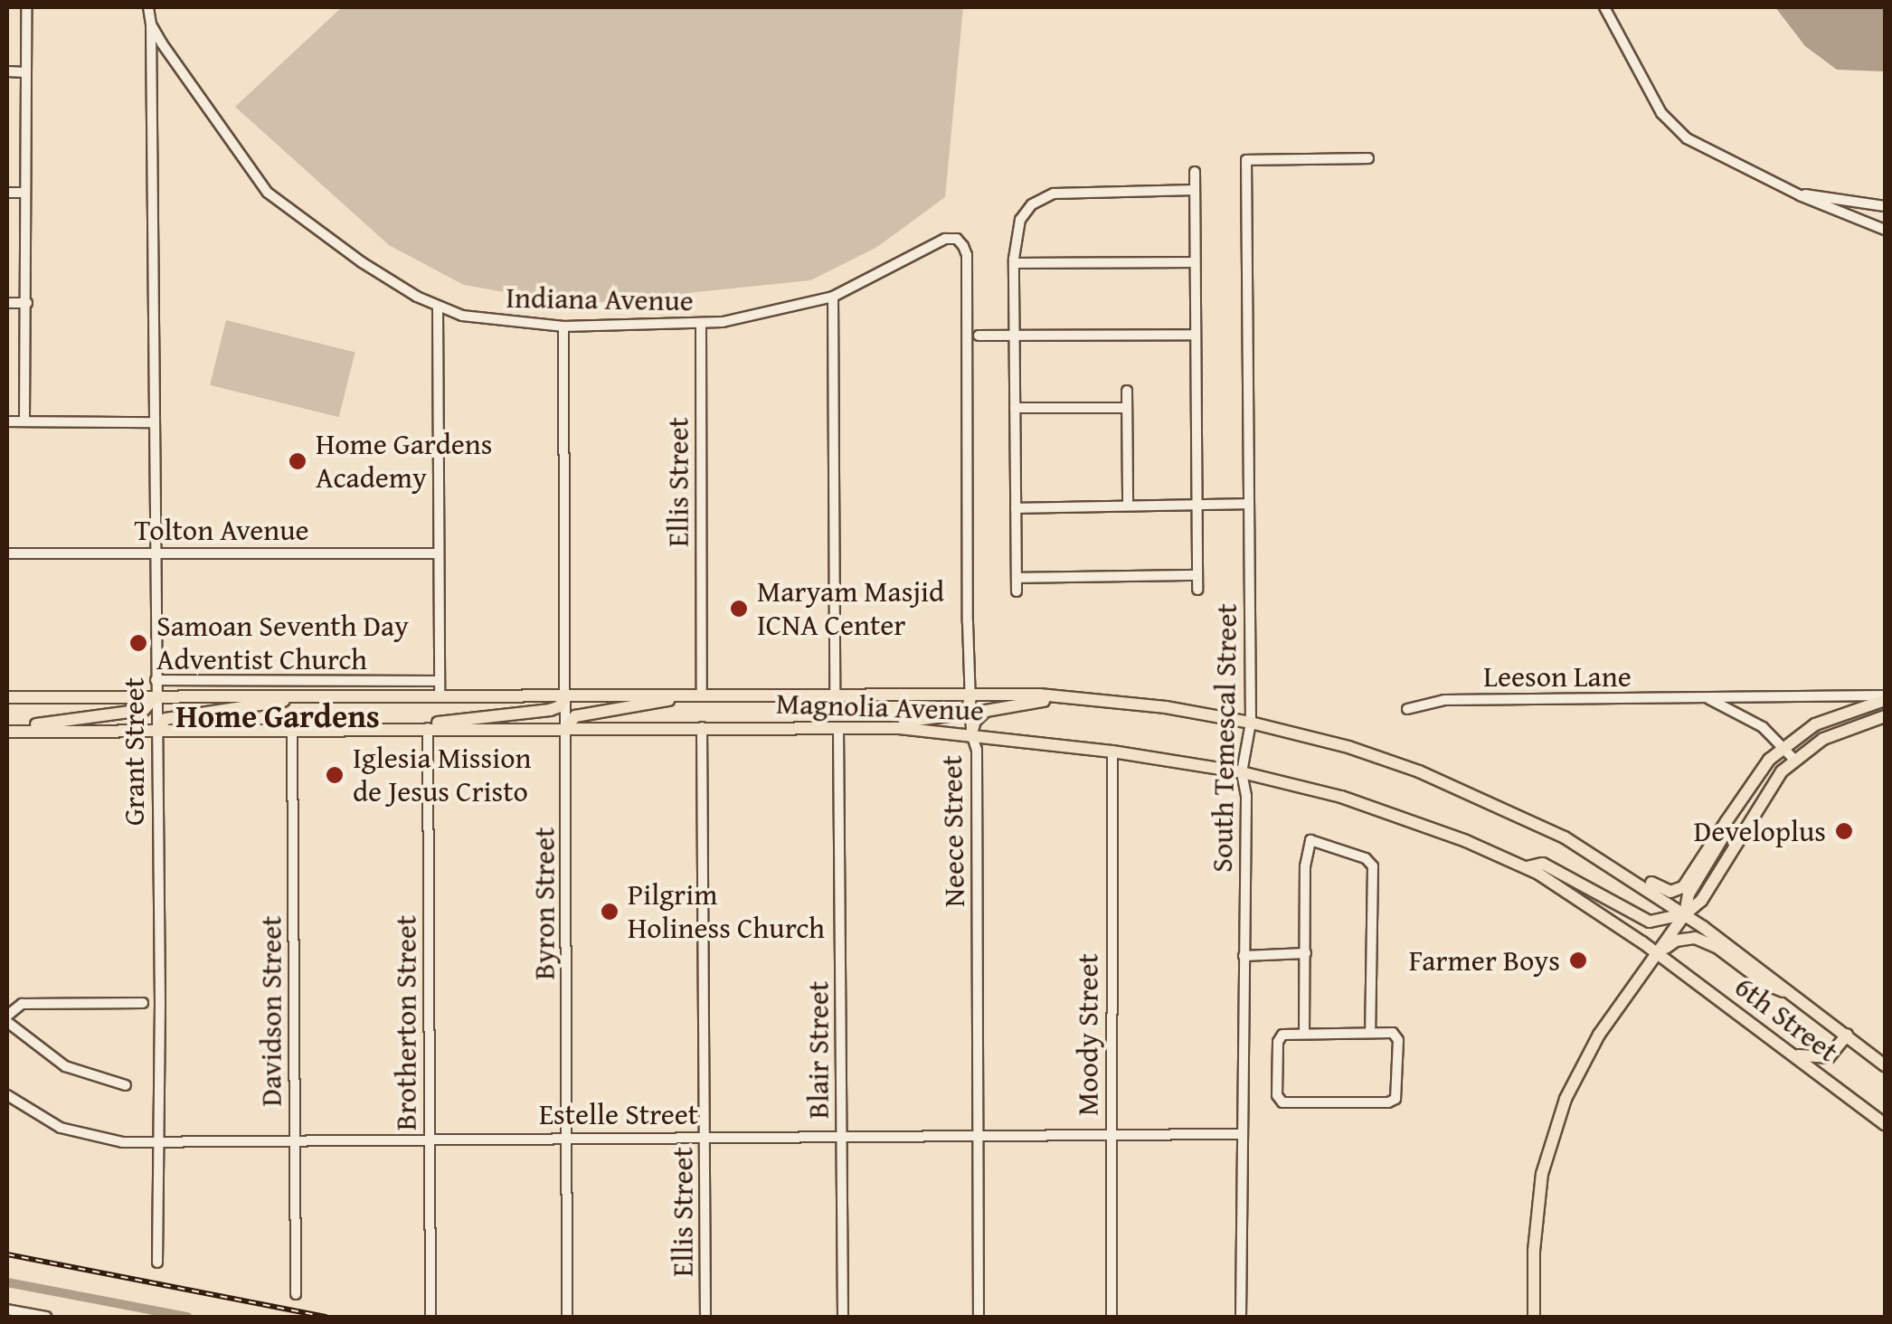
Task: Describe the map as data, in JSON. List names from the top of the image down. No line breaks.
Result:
{"streets":{"main road":["Magnolia Avenue","6th Street"],"street":["Indiana Avenue","Ellis Street","Tolton Avenue","Leeson Lane","South Temescal Street","Grant Street","Neece Street","Byron Street","Davidson Street","Brotherton Street","Moody Street","Blair Street","Estelle Street"]},"crossings":[["Indiana Avenue","Ellis Street"],["Indiana Avenue","Grant Street"],["Indiana Avenue","Neece Street"],["Indiana Avenue","Byron Street"],["Ellis Street","Magnolia Avenue"],["Ellis Street","Estelle Street"],["Tolton Avenue","Grant Street"],["Magnolia Avenue","South Temescal Street"],["Magnolia Avenue","Grant Street"],["Magnolia Avenue","Neece Street"],["Magnolia Avenue","Byron Street"],["Magnolia Avenue","Davidson Street"],["Magnolia Avenue","6th Street"],["Magnolia Avenue","Brotherton Street"],["Magnolia Avenue","Moody Street"],["Magnolia Avenue","Blair Street"],["South Temescal Street","Estelle Street"],["Grant Street","Estelle Street"],["Neece Street","Estelle Street"],["Byron Street","Estelle Street"],["Davidson Street","Estelle Street"],["Brotherton Street","Estelle Street"],["Moody Street","Estelle Street"],["Blair Street","Estelle Street"]],"districts":["Home Gardens"],"places":["Home Gardens Academy","Maryam Masjid ICNA Center","Samoan Seventh Day Adventist Church","Iglesia Mission de Jesus Cristo","Developlus","Pilgrim Holiness Church","Farmer Boys"]}
